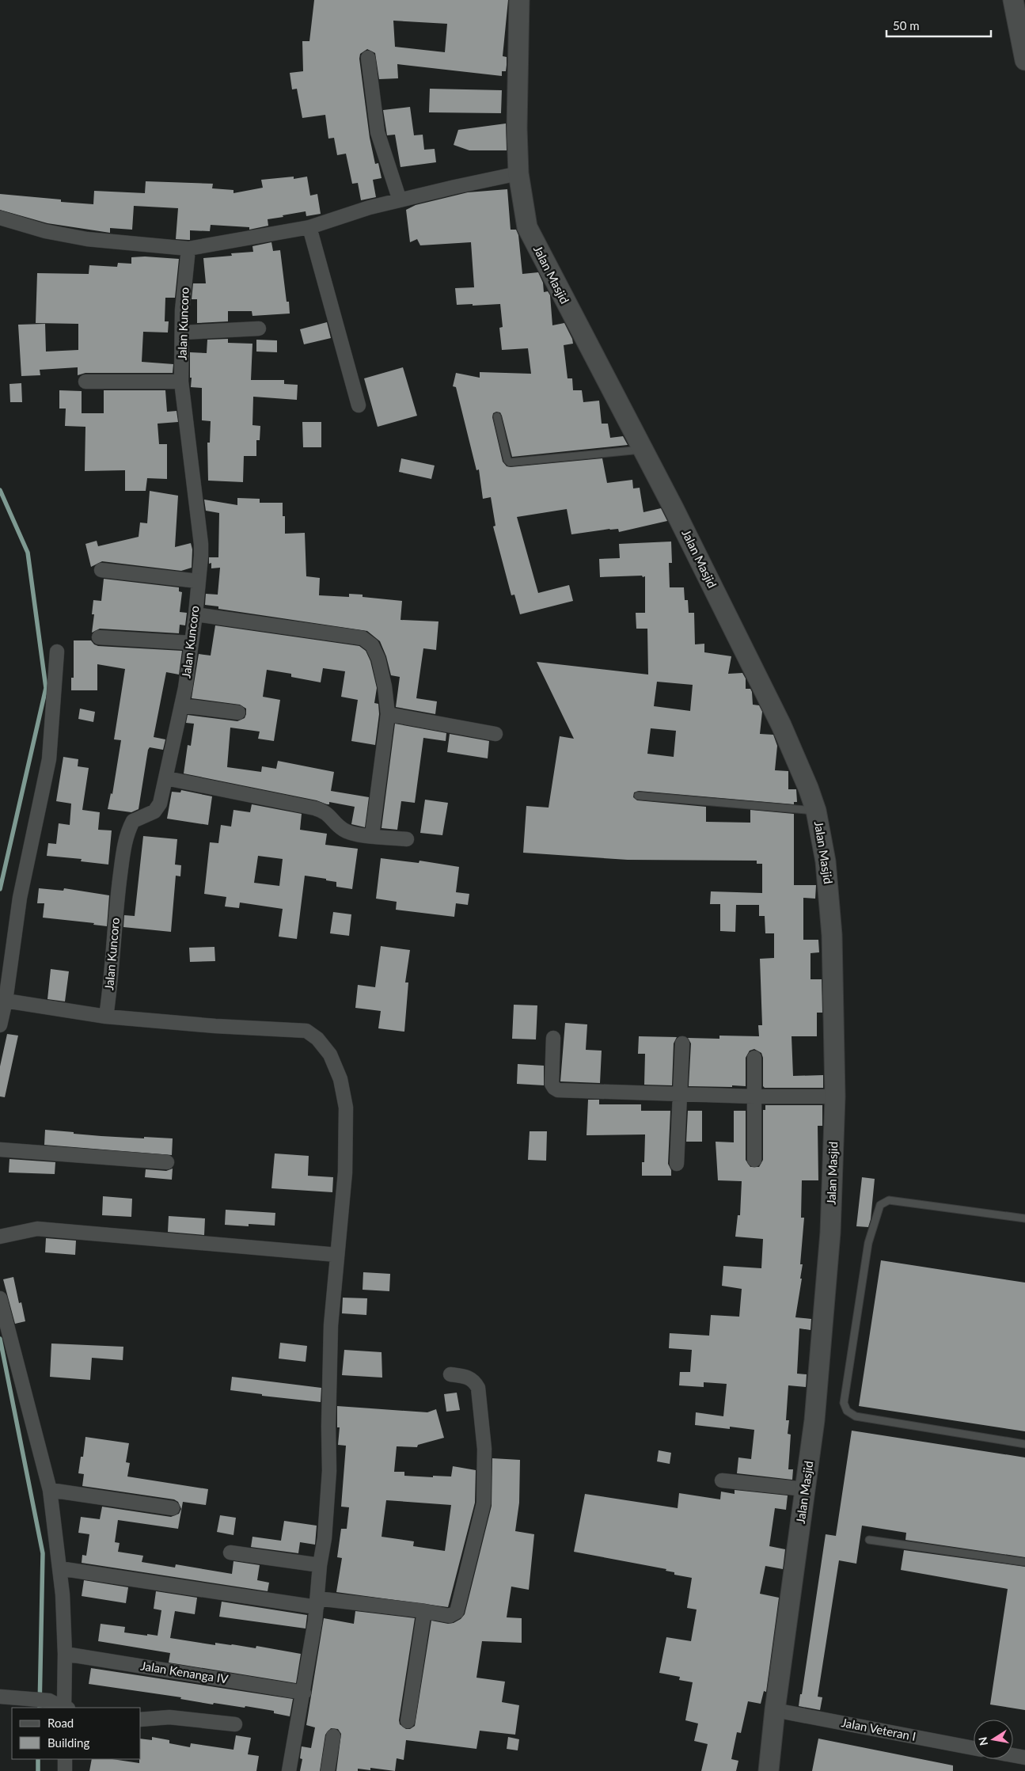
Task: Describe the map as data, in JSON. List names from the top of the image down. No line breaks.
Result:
{"streets":{"street":["Jalan Masjid","Jalan Kuncoro","Jalan Kenanga IV","Jalan Veteran I"]},"crossings":[["Jalan Masjid","Jalan Veteran I"]],"legend":["Road","Building"],"scale_bar":"50 m","north":"left"}
